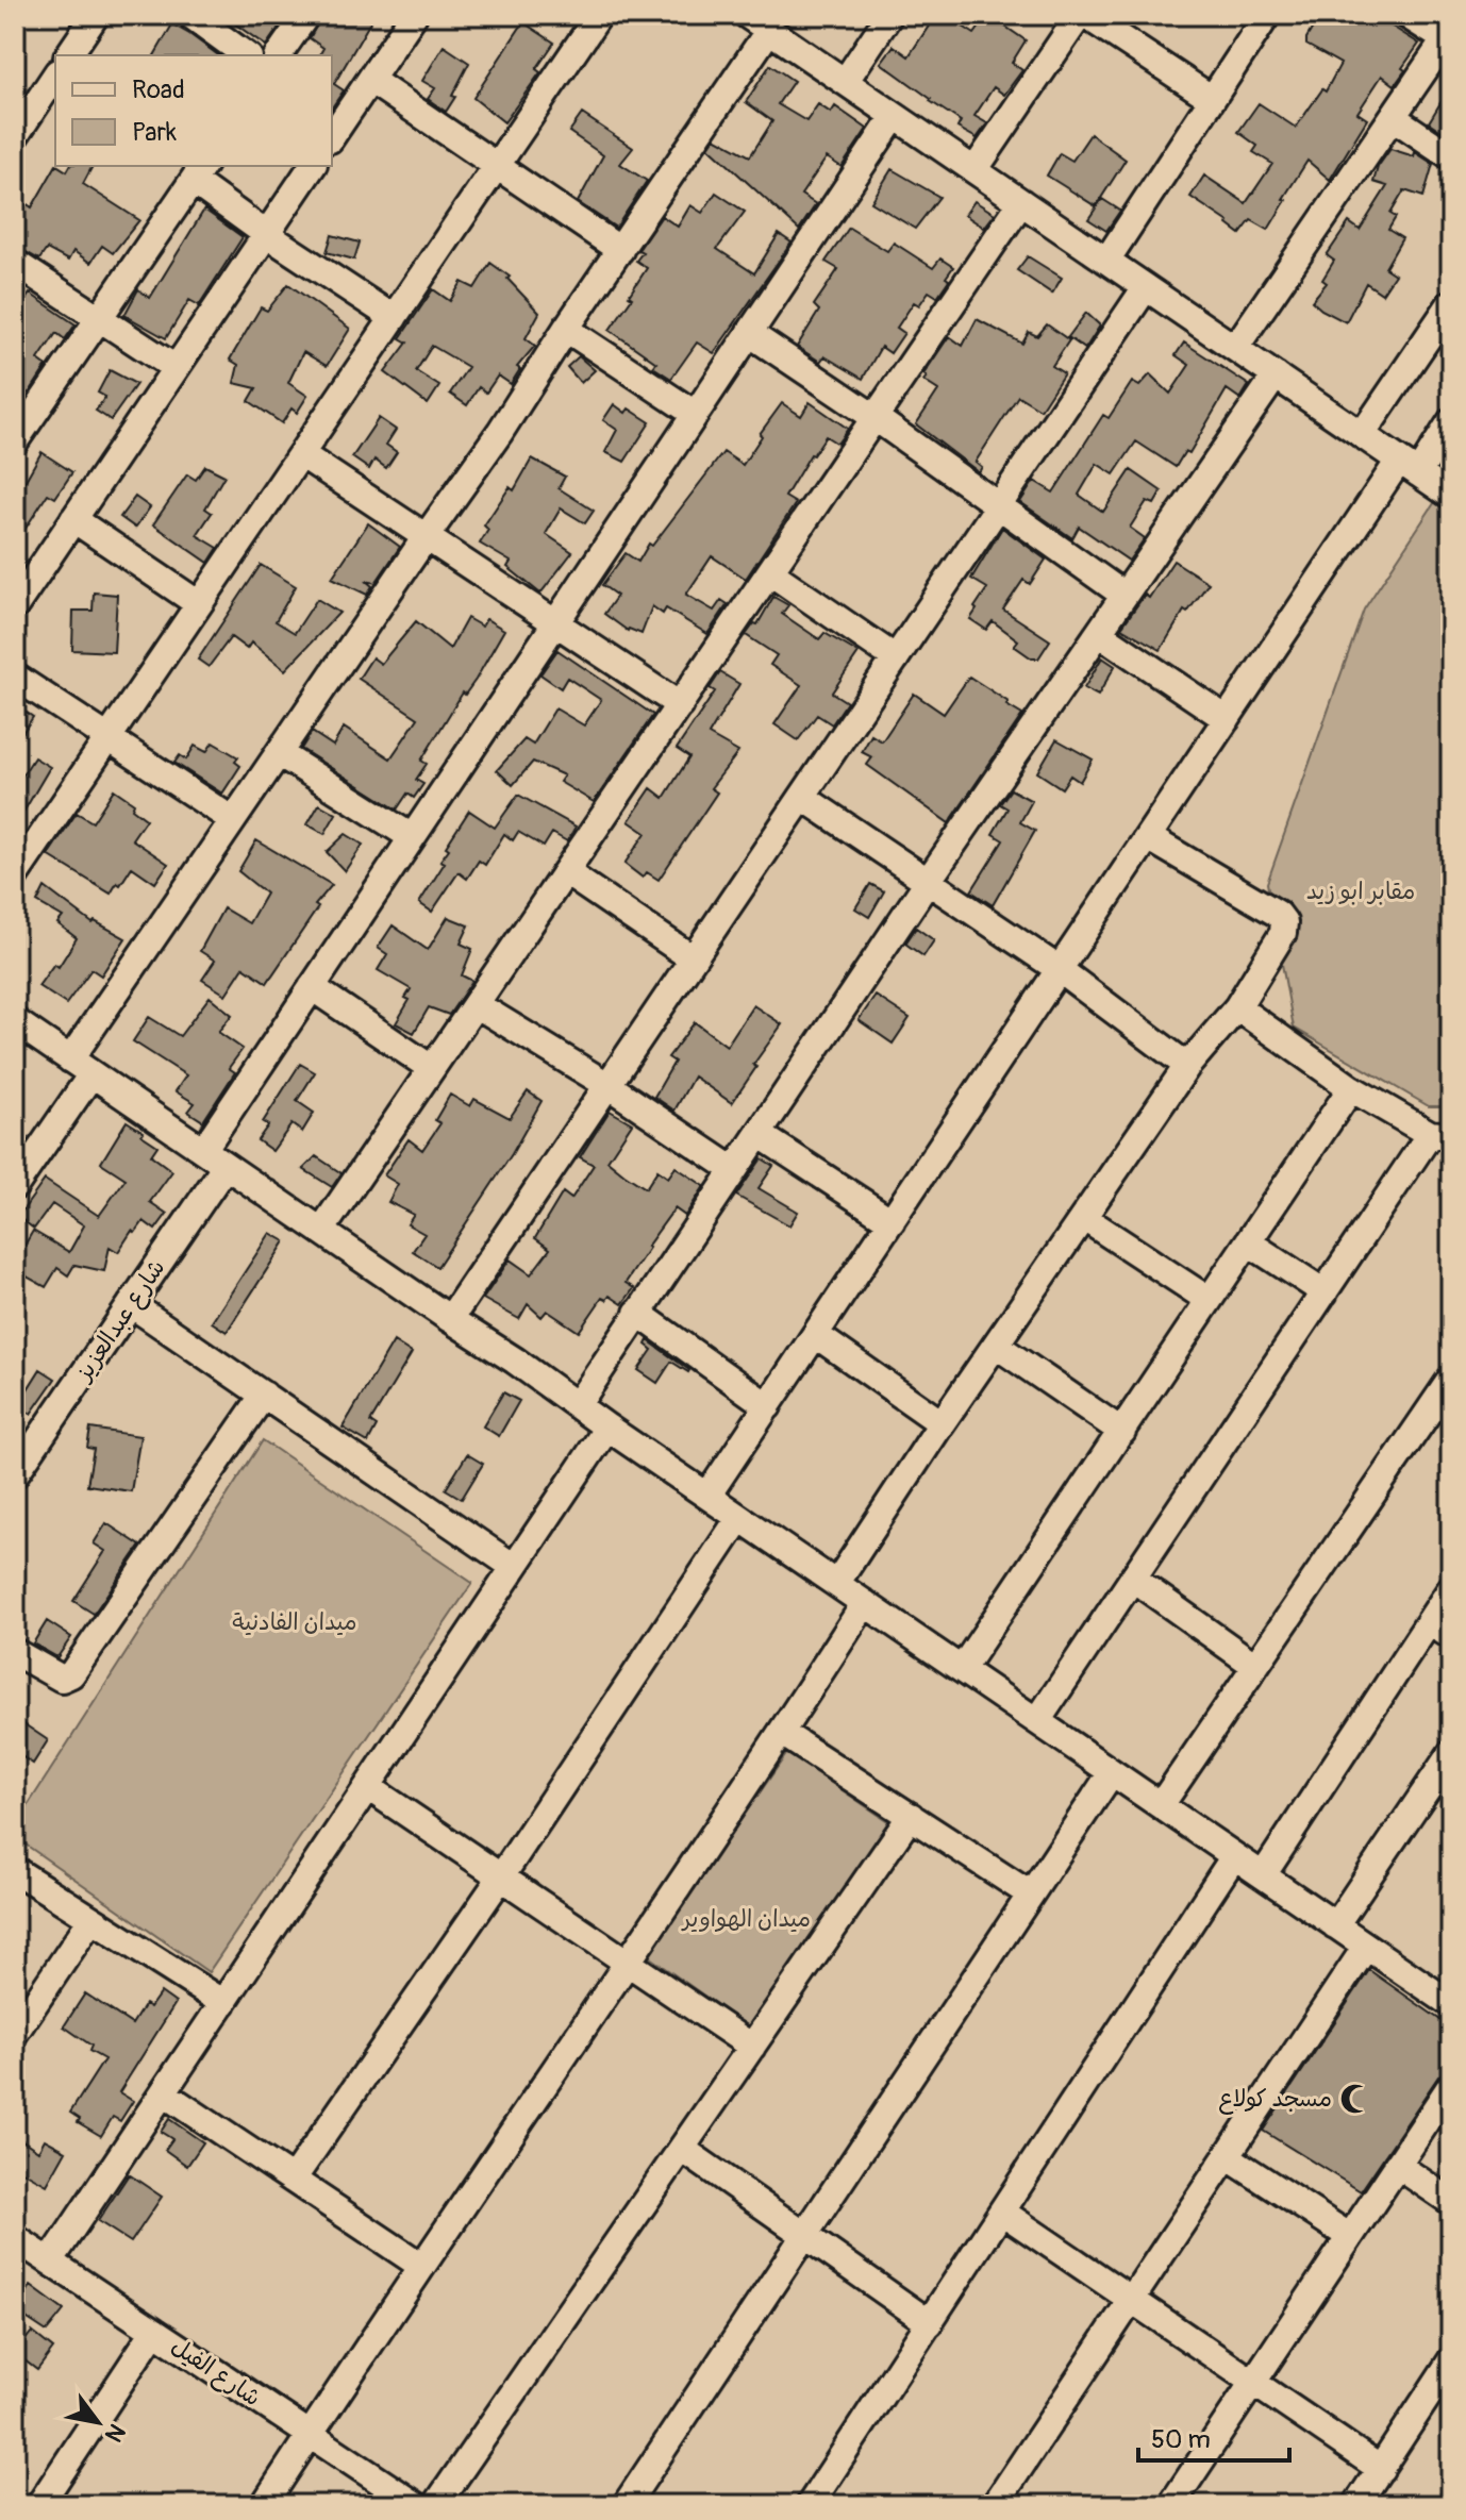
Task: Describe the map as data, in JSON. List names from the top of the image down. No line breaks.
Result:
{"streets":{"street":["شارع عبدالعزيز","شارع الفيل"]},"parks":["مقابر ابو زيد","ميدان الفادنية","ميدان الهواوير"],"places":{"mosque":["مسجد كولاع"]},"legend":["Road","Park"],"scale_bar":"50 m","north":"bottom right"}
